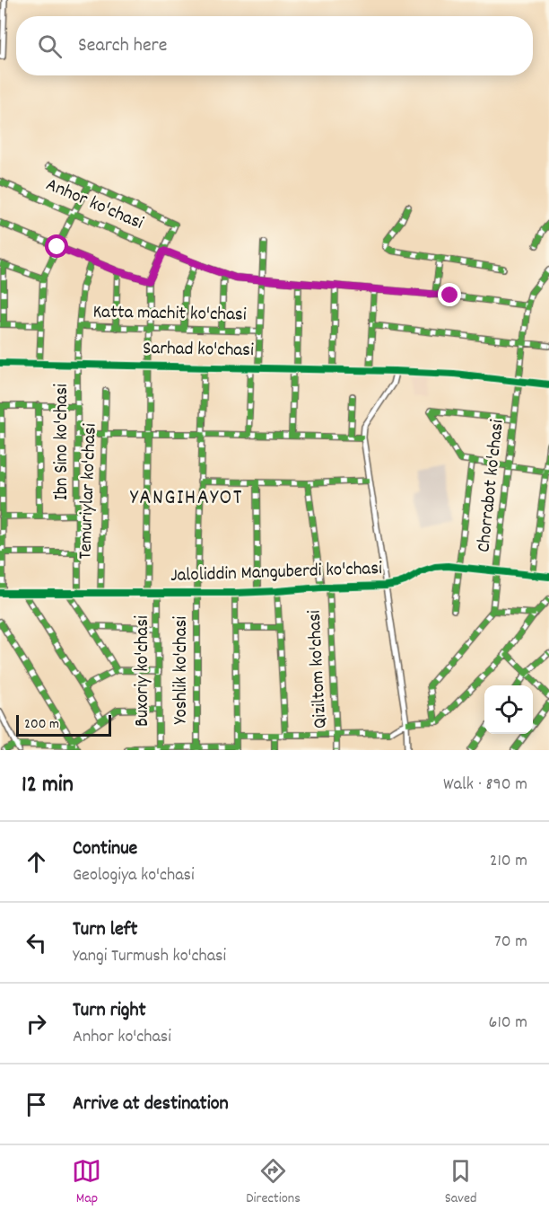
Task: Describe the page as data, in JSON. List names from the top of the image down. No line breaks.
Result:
{"streets":{"street":["Anhor ko'chasi","Katta machit ko'chasi","Sarhad ko'chasi","Ibn Sino ko'chasi","Chorrabot ko'chasi","Temuriylar ko'chasi","Jaloliddin Manguberdi ko'chasi","Qiziltom ko'chasi","Yoshlik ko'chasi","Buxoriy ko'chasi"]},"crossings":[["Anhor ko'chasi","Chorrabot ko'chasi"],["Katta machit ko'chasi","Ibn Sino ko'chasi"],["Sarhad ko'chasi","Ibn Sino ko'chasi"],["Sarhad ko'chasi","Chorrabot ko'chasi"],["Sarhad ko'chasi","Yoshlik ko'chasi"],["Ibn Sino ko'chasi","Jaloliddin Manguberdi ko'chasi"],["Chorrabot ko'chasi","Jaloliddin Manguberdi ko'chasi"],["Temuriylar ko'chasi","Jaloliddin Manguberdi ko'chasi"],["Jaloliddin Manguberdi ko'chasi","Qiziltom ko'chasi"],["Jaloliddin Manguberdi ko'chasi","Yoshlik ko'chasi"],["Jaloliddin Manguberdi ko'chasi","Buxoriy ko'chasi"],["Yoshlik ko'chasi","Buxoriy ko'chasi"]],"districts":["YANGIHAYOT"],"scale_bar":"200 m","page":{"search":"Search here","scale":"200 m","heading":["12 min","Walk · 890 m"],"list":[["Continue","Geologiya ko'chasi","210 m"],["Turn left","Yangi Turmush ko'chasi","70 m"],["Turn right","Anhor ko'chasi","610 m"],"Arrive at destination"],"nav":["Map","Directions","Saved"]}}
